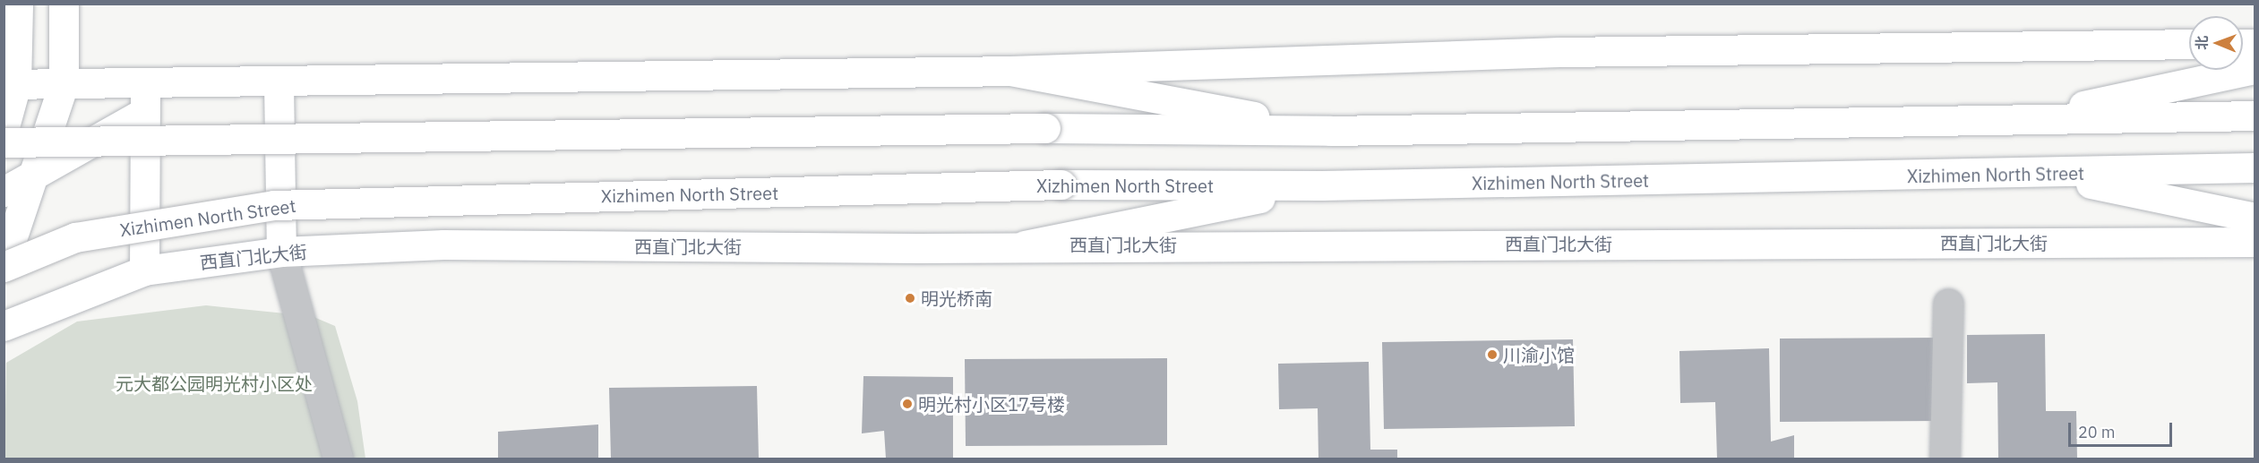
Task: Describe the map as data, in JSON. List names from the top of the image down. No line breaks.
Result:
{"streets":{"main road":["Xizhimen North Street","西直门北大街"]},"parks":["元大都公园明光村小区处"],"places":["明光桥南","川渝小馆","明光村小区17号楼"],"scale_bar":"20 m","north":"left"}
